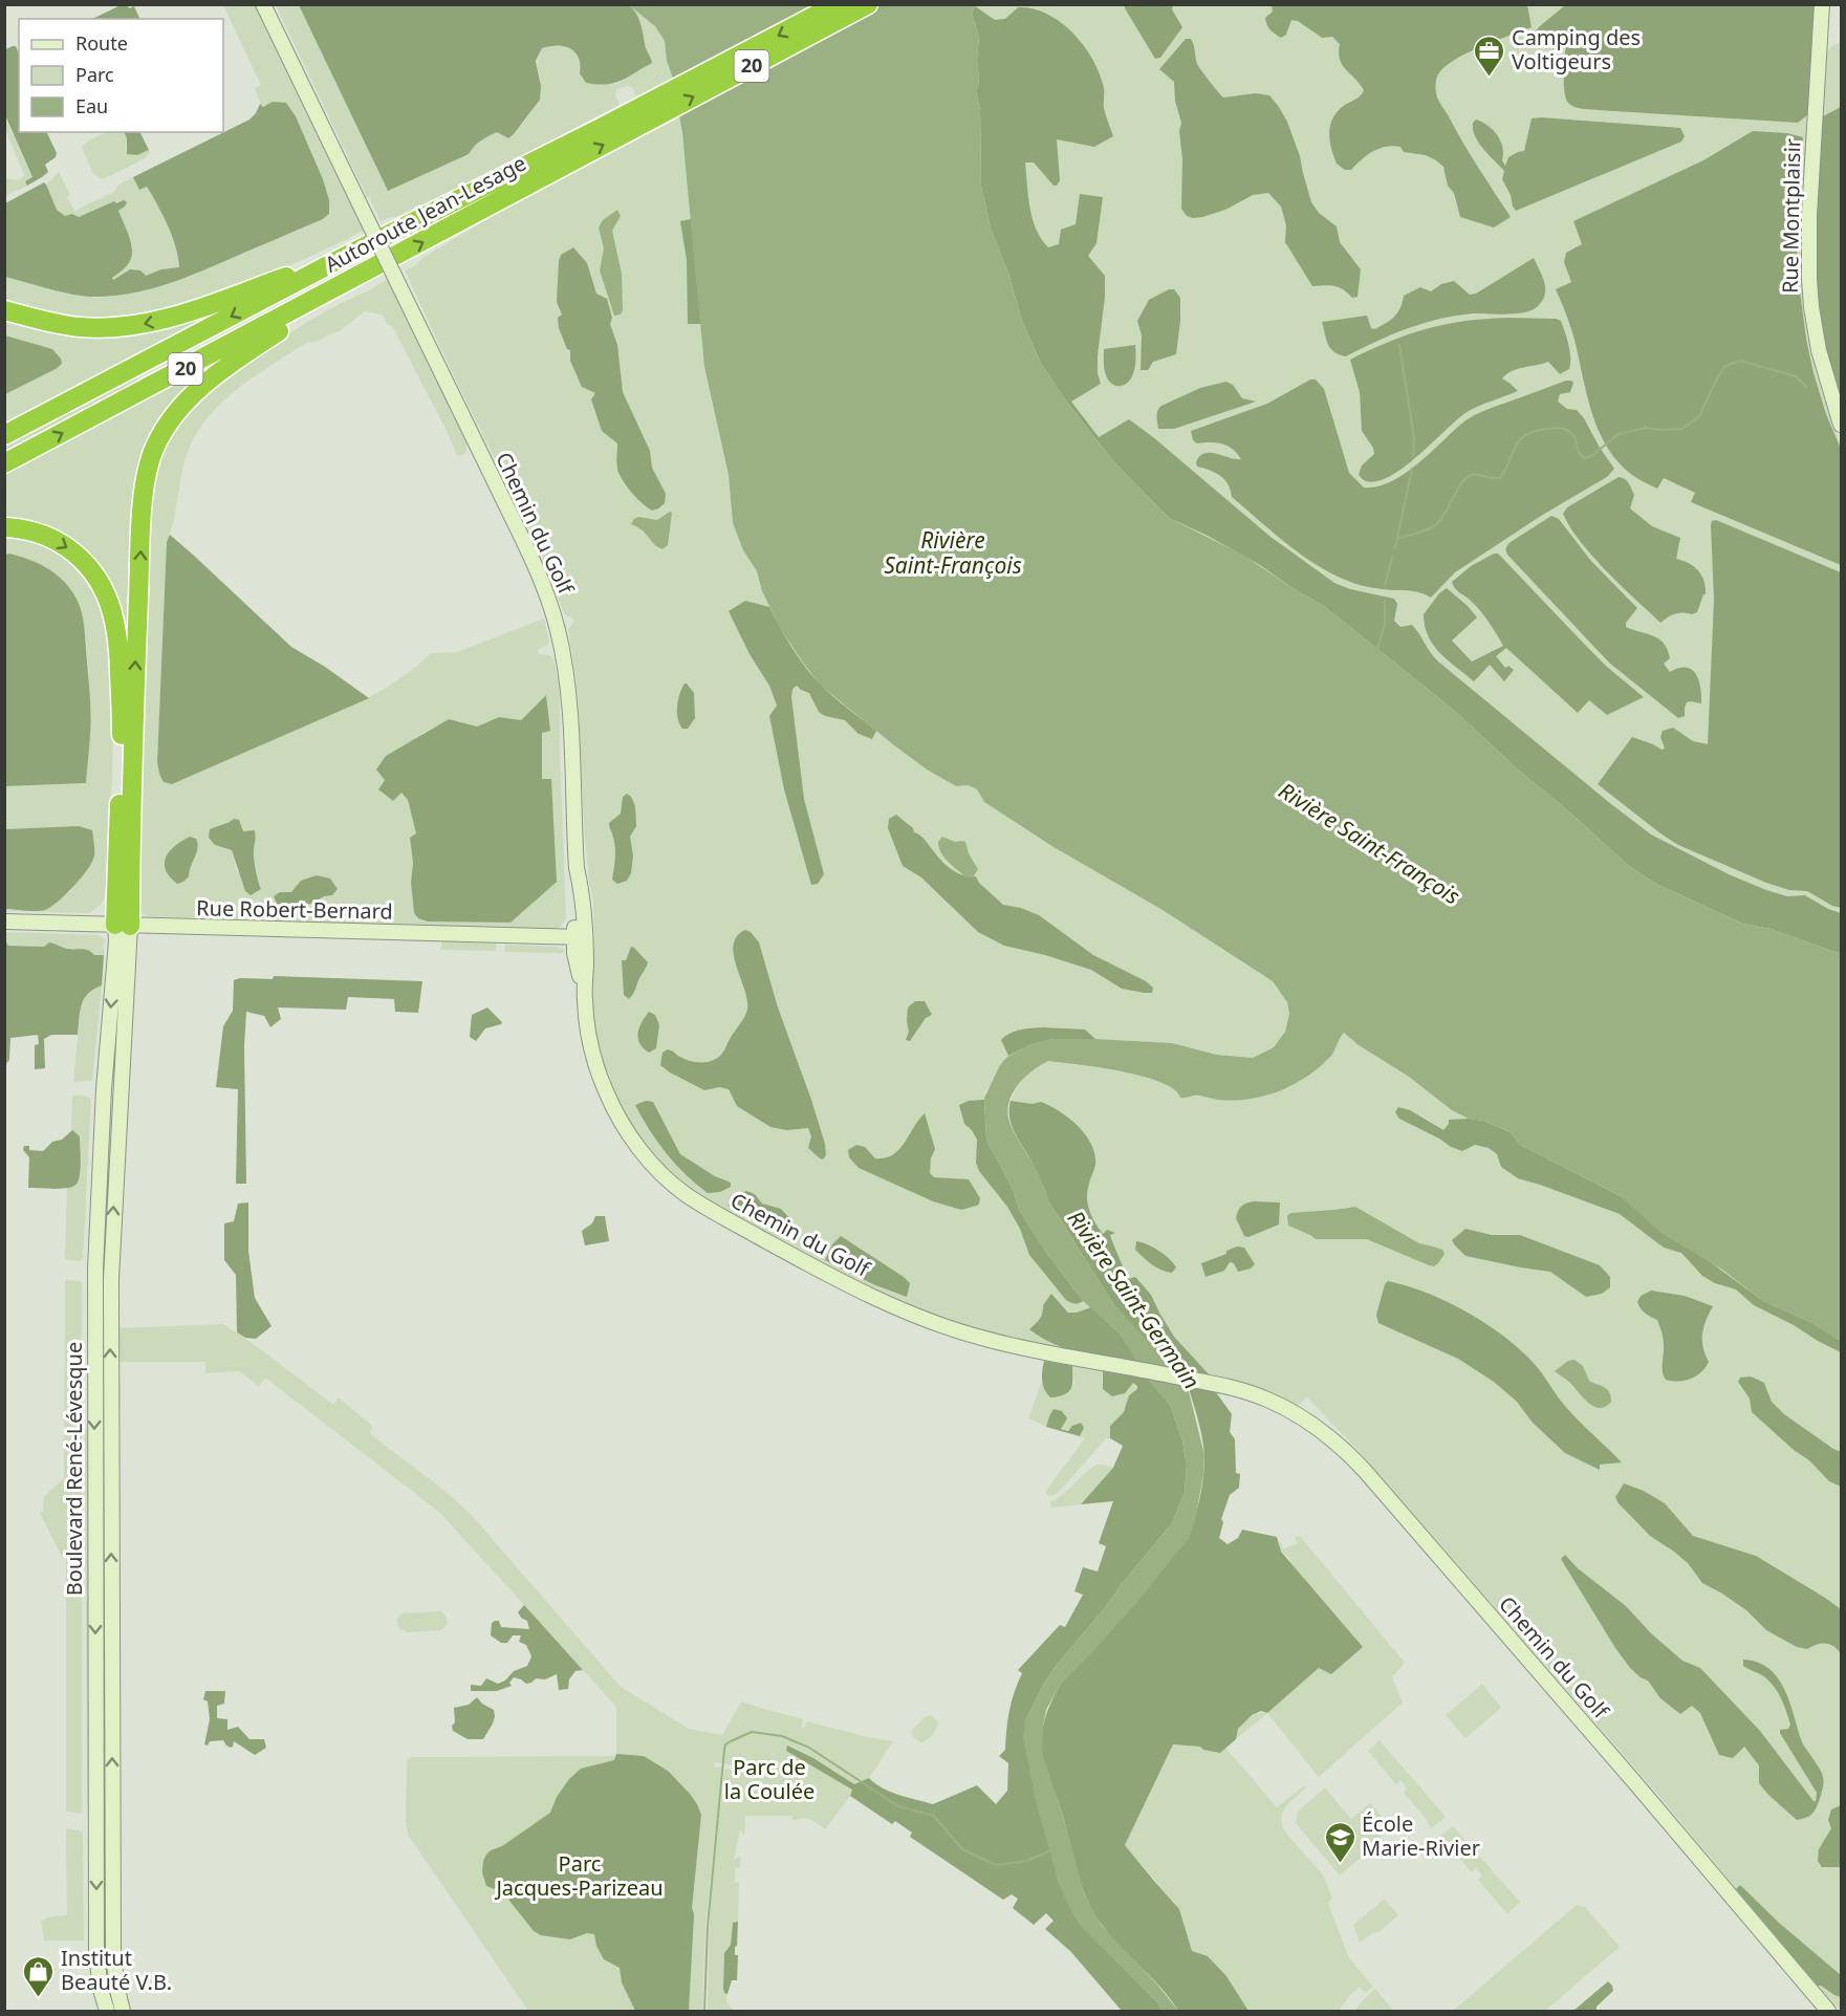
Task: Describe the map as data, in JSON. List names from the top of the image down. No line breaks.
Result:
{"streets":{"highway":["20","Autoroute Jean-Lesage"],"street":["Rue Montplaisir","Chemin du Golf","Rue Robert-Bernard","Boulevard René-Lévesque"]},"crossings":[["Chemin du Golf","Rue Robert-Bernard"],["Rue Robert-Bernard","Boulevard René-Lévesque"]],"water":["Rivière Saint-François","Rivière Saint-Germain"],"parks":["Parc de la Coulée","Parc Jacques-Parizeau"],"places":{"office":["Camping des Voltigeurs"],"school or university":["École Marie-Rivier"],"shop":["Institut Beauté V.B."]},"legend":["Route","Parc","Eau"]}
